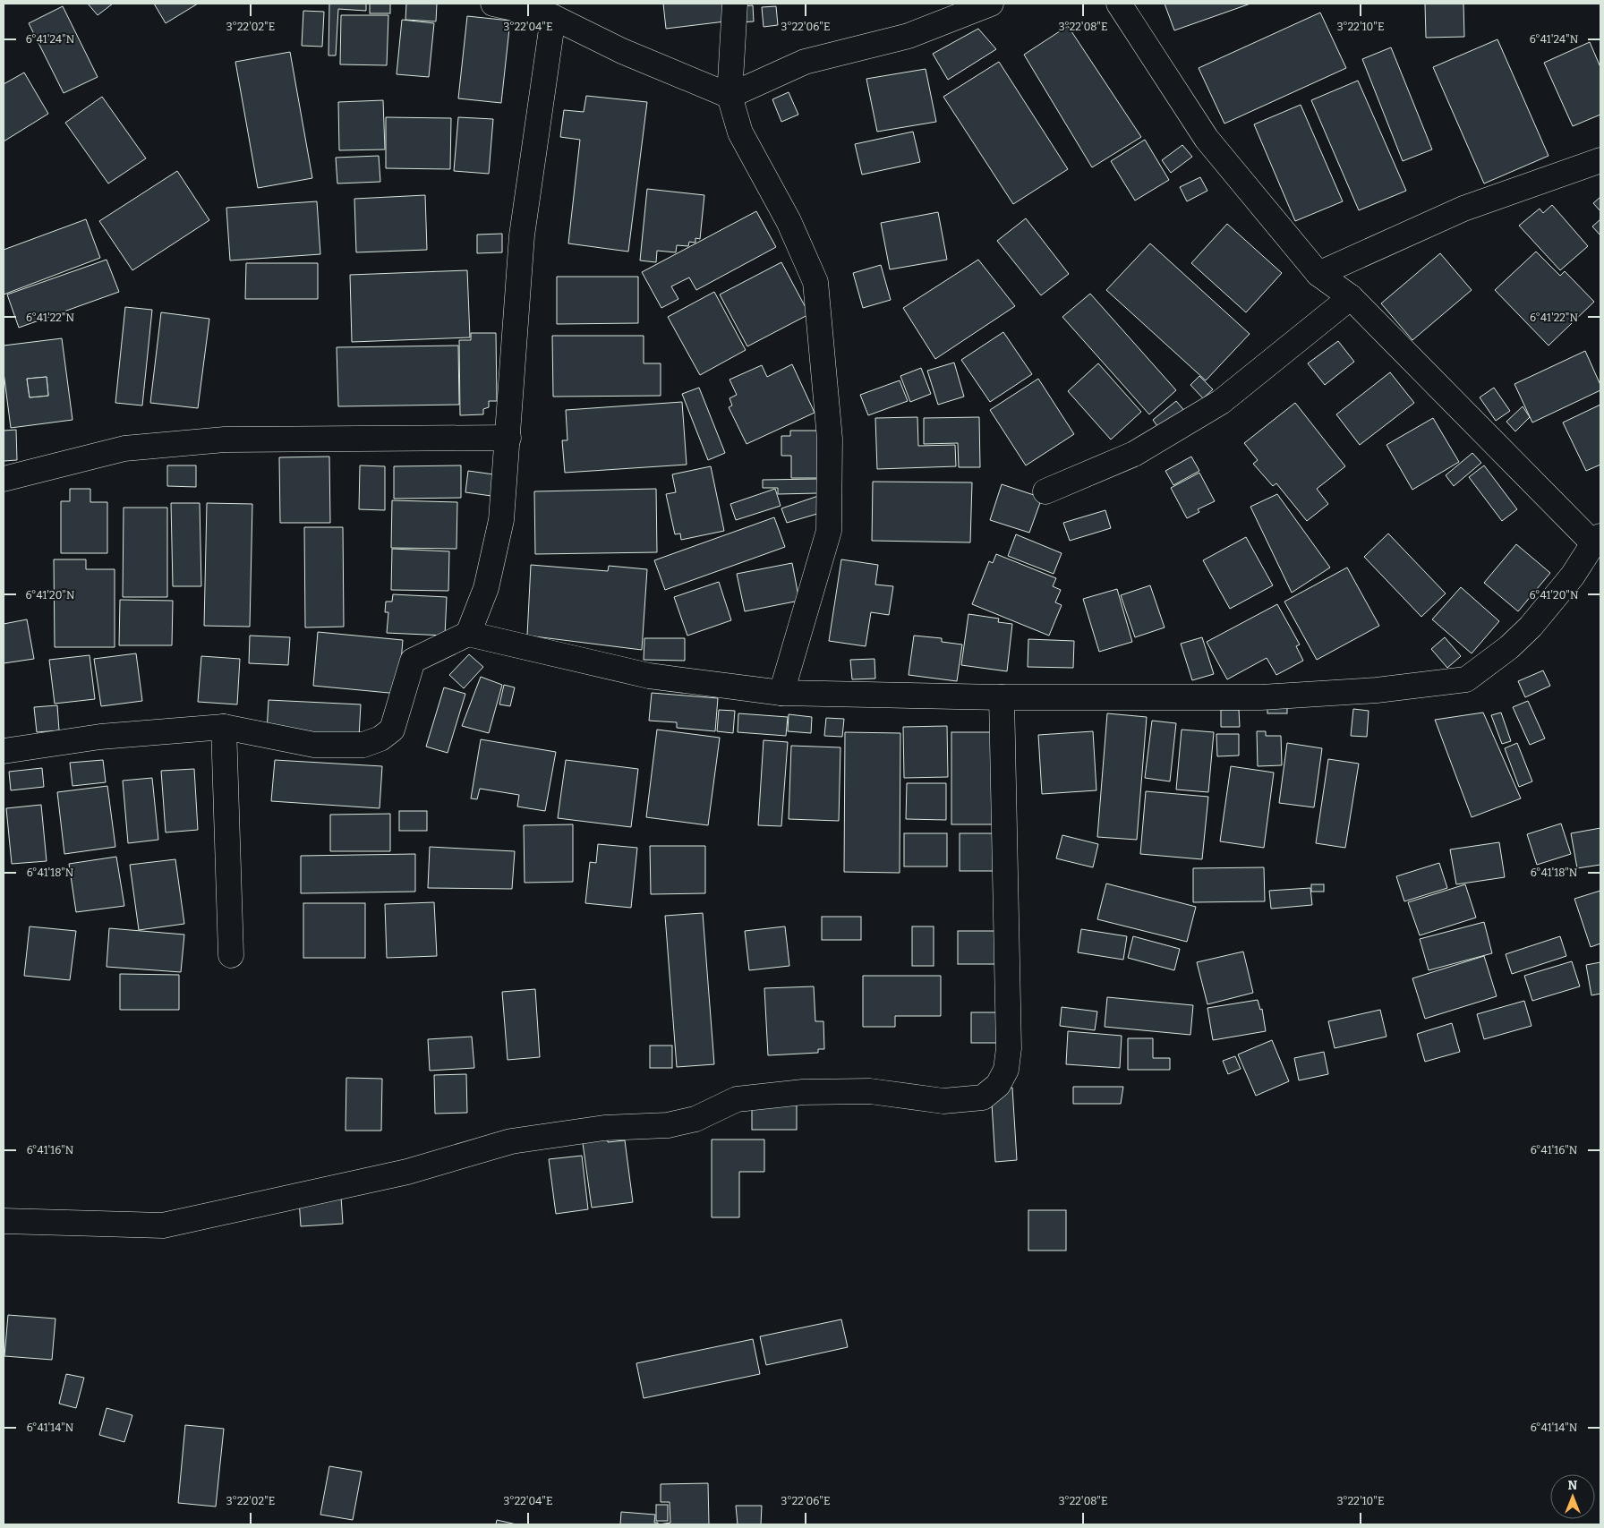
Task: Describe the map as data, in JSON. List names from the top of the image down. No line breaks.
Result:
{"north":"top","coordinates":["3°22'02\"E","3°22'04\"E","3°22'06\"E","3°22'08\"E","3°22'10\"E","6°41'24\"N","6°41'22\"N","6°41'20\"N","6°41'18\"N","6°41'16\"N","6°41'14\"N"]}
